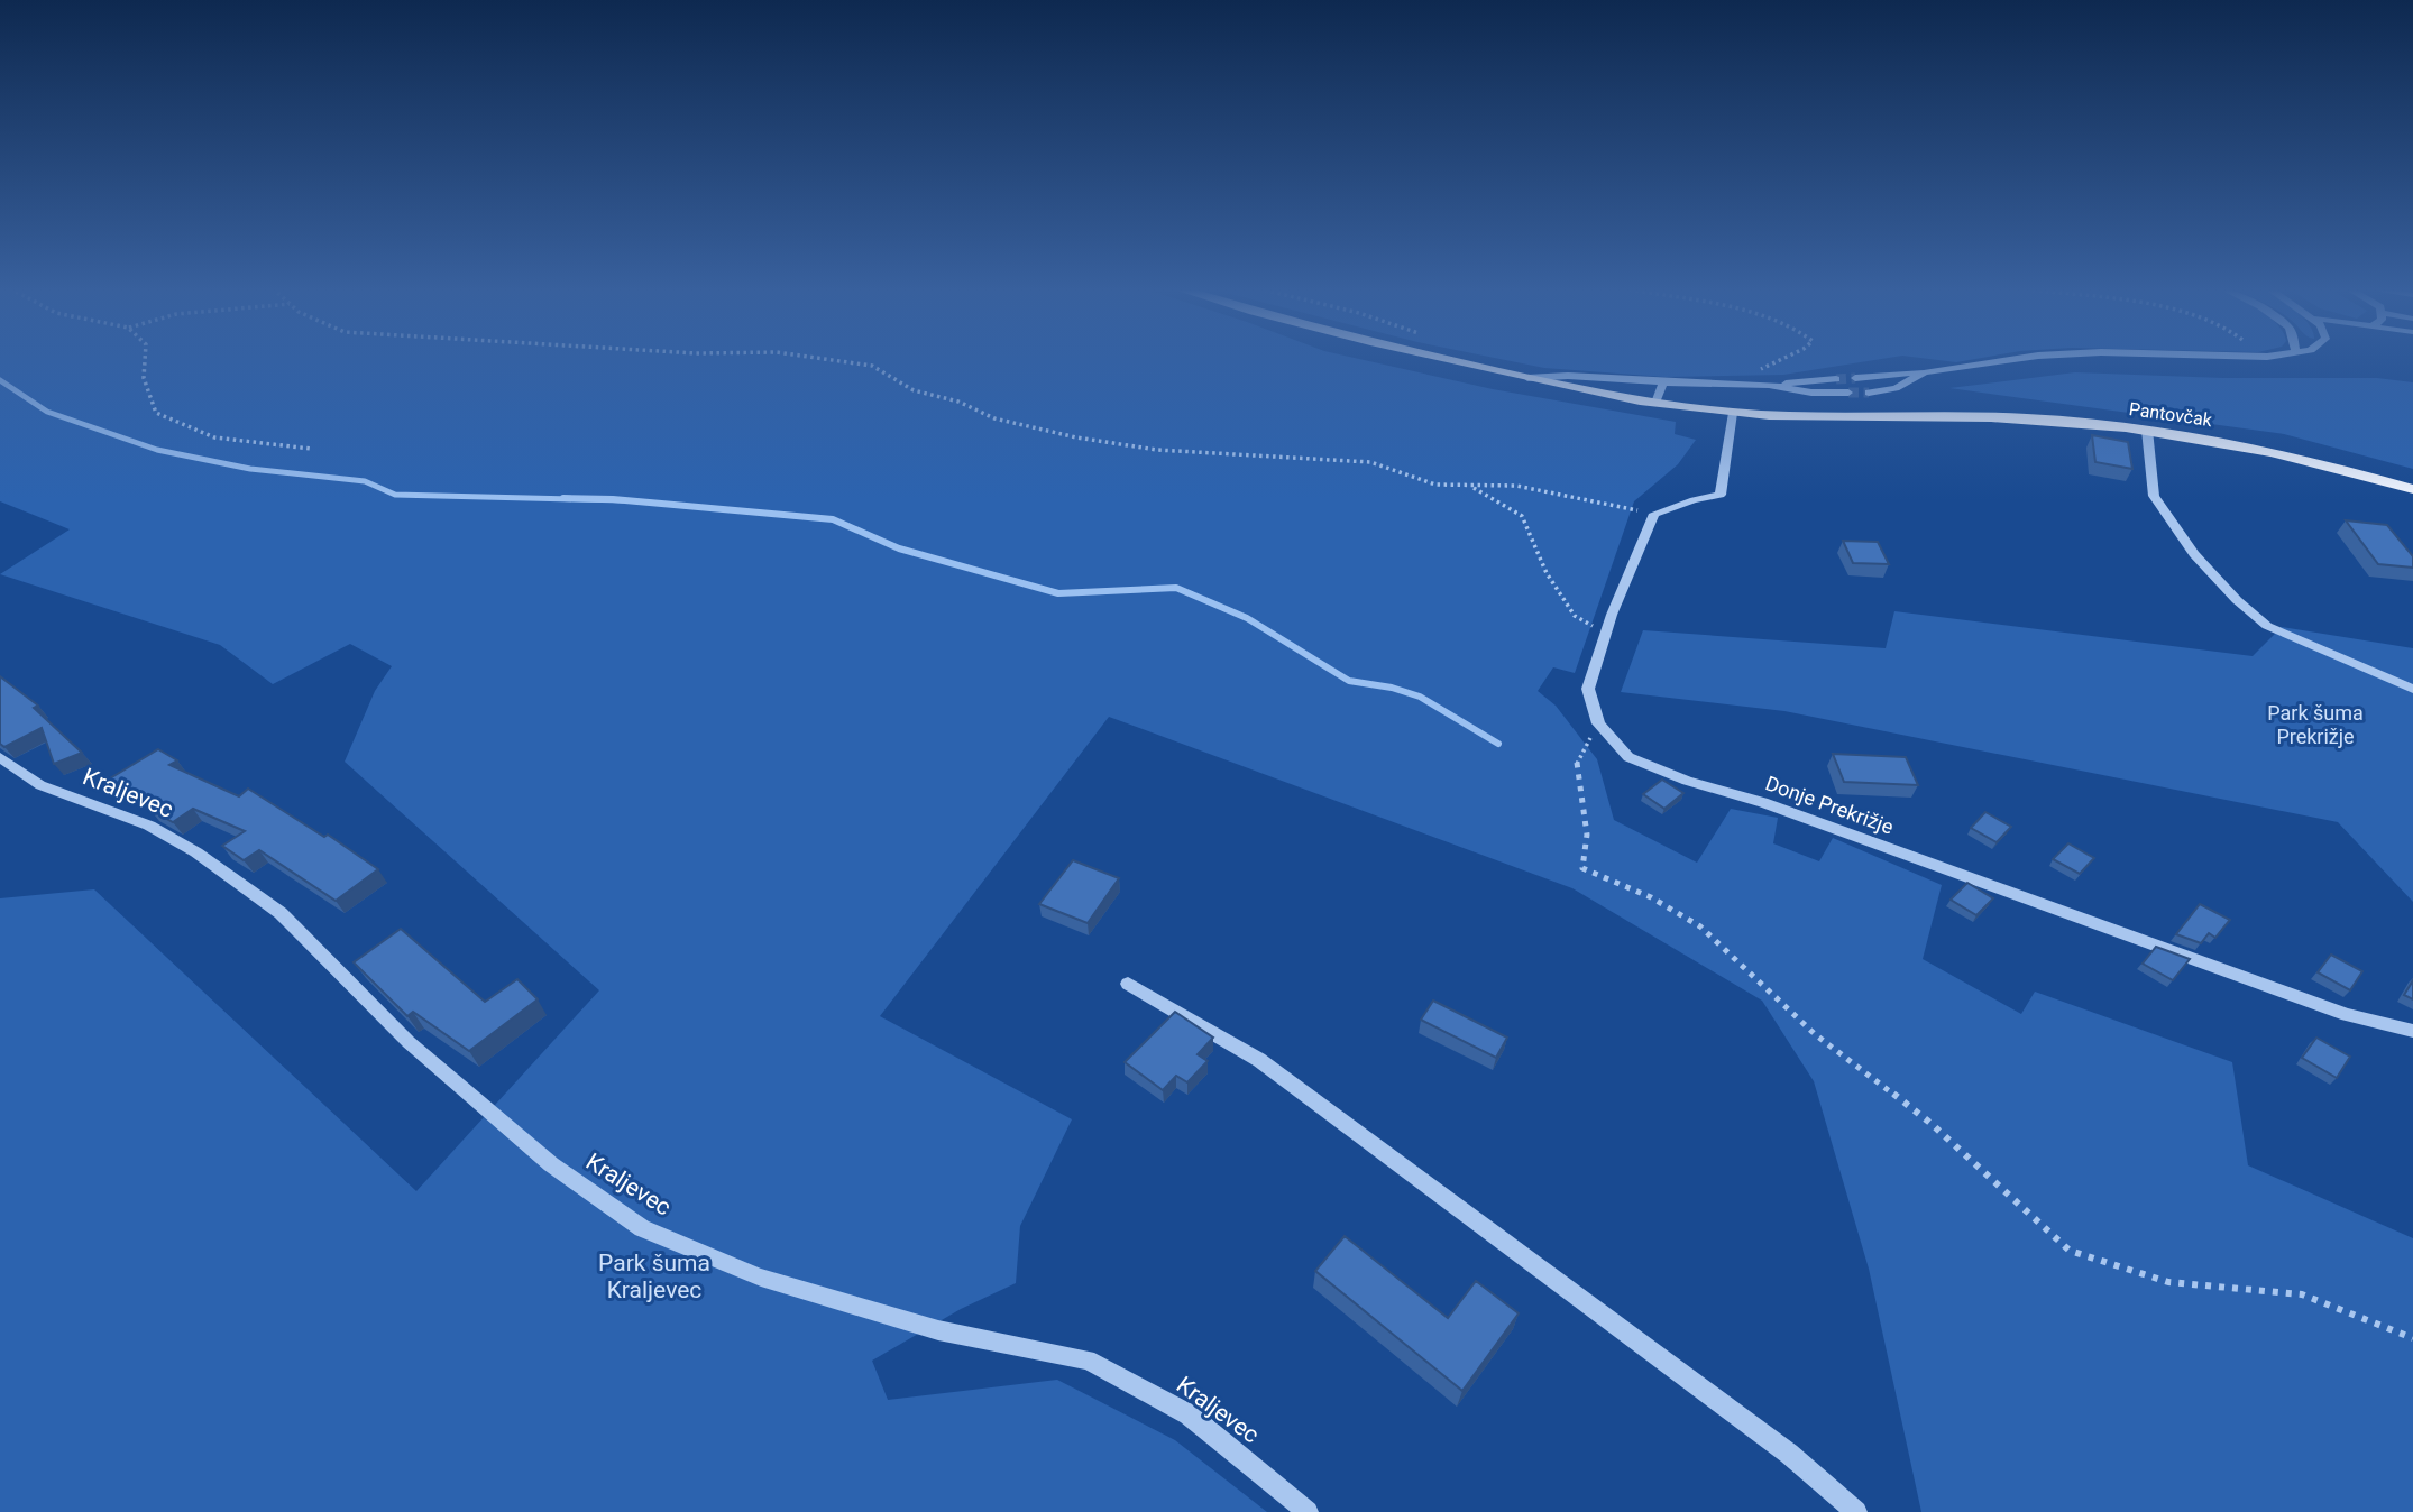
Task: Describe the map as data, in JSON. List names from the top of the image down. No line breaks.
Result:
{"streets":{"main road":["Pantovčak"],"street":["Kraljevec","Donje Prekrižje"]},"parks":["Park šuma Prekrižje","Park šuma Kraljevec"]}
